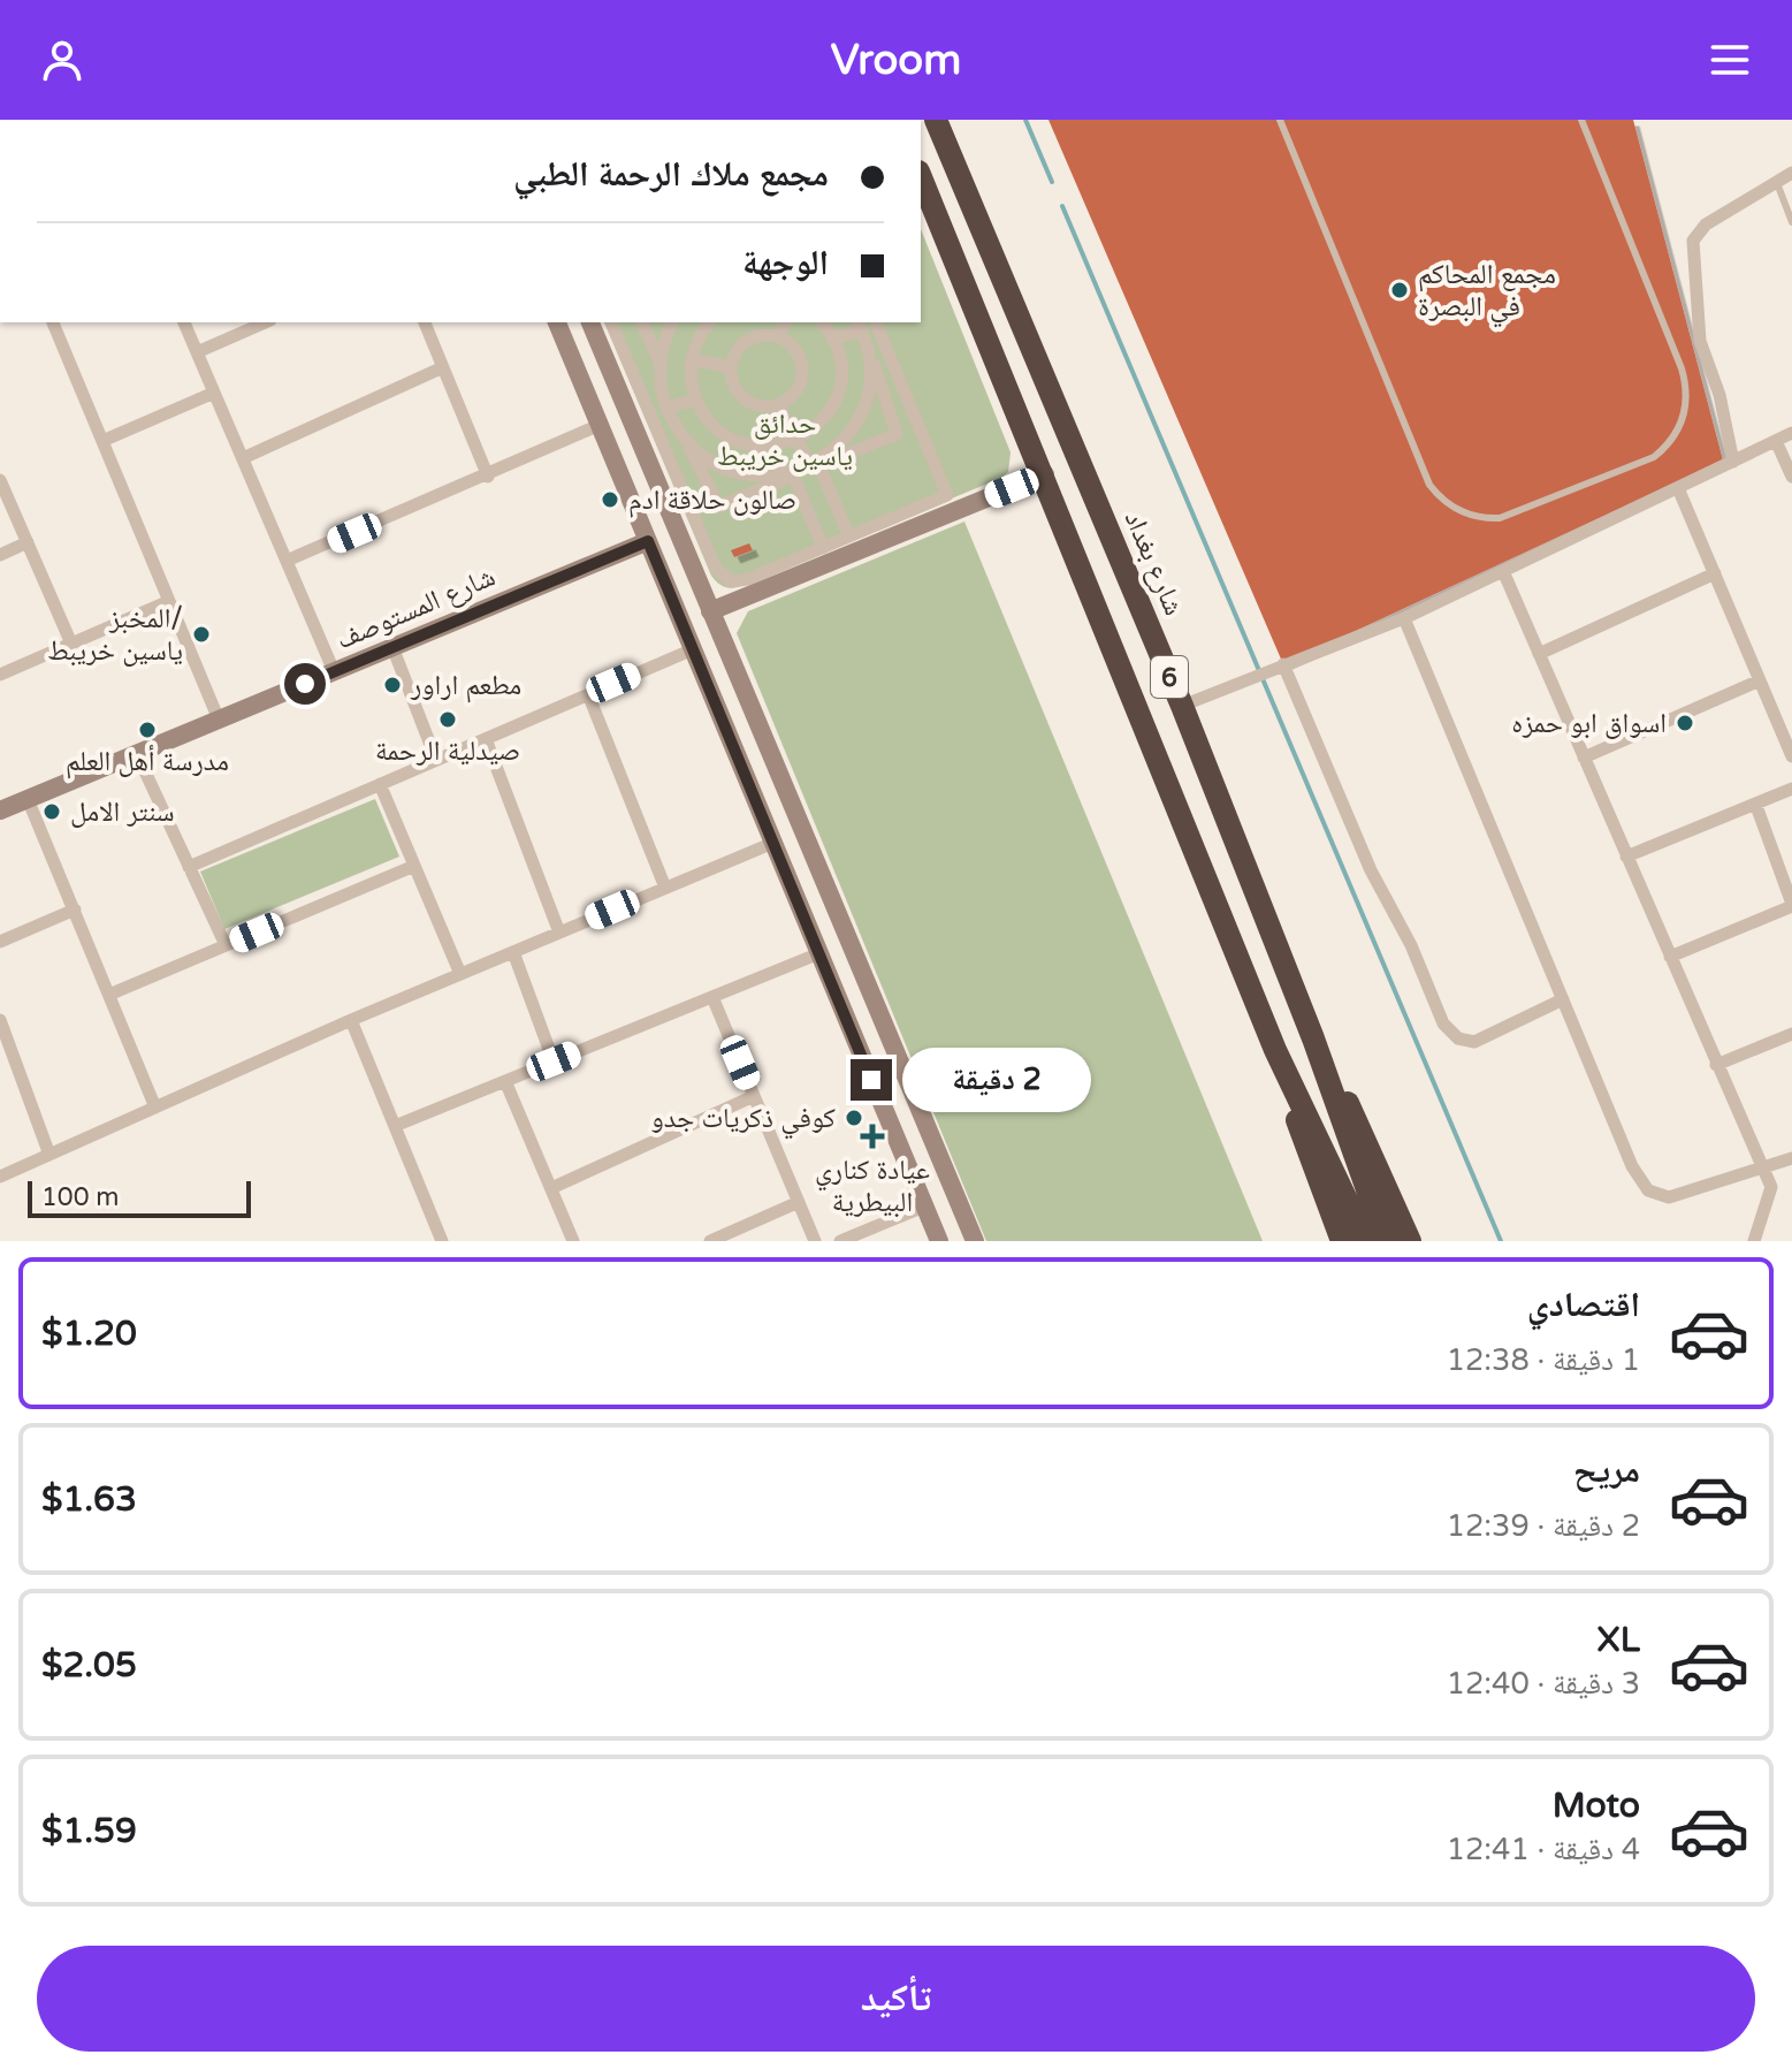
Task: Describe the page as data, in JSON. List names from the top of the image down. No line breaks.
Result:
{"streets":{"highway":["شارع بغداد","6"],"street":["شارع المستوصف"]},"parks":["حدائق ياسين خريبط"],"places":{"other":["مجمع المحاكم في البصرة","صالون حلاقة ادم","المخبز/ ياسين خريبط","مطعم اراور","صيدلية الرحمة","اسواق ابو حمزه","مدرسة أهل العلم","سنتر الامل","كوفي ذكريات جدو"],"health":["عيادة كناري البيطرية"]},"scale_bar":"100 m","page":{"header":"Vroom","banner":["مجمع ملاك الرحمة الطبي","الوجهة"],"bubble":"2 دقيقة","scale":"100 m","list":[{"name":"اقتصادي","note":"1 دقيقة · 12:38","value":"$1.20"},{"name":"مريح","note":"2 دقيقة · 12:39","value":"$1.63"},{"name":"XL","note":"3 دقيقة · 12:40","value":"$2.05"},{"name":"Moto","note":"4 دقيقة · 12:41","value":"$1.59"}],"buttons":"تأكيد"}}
